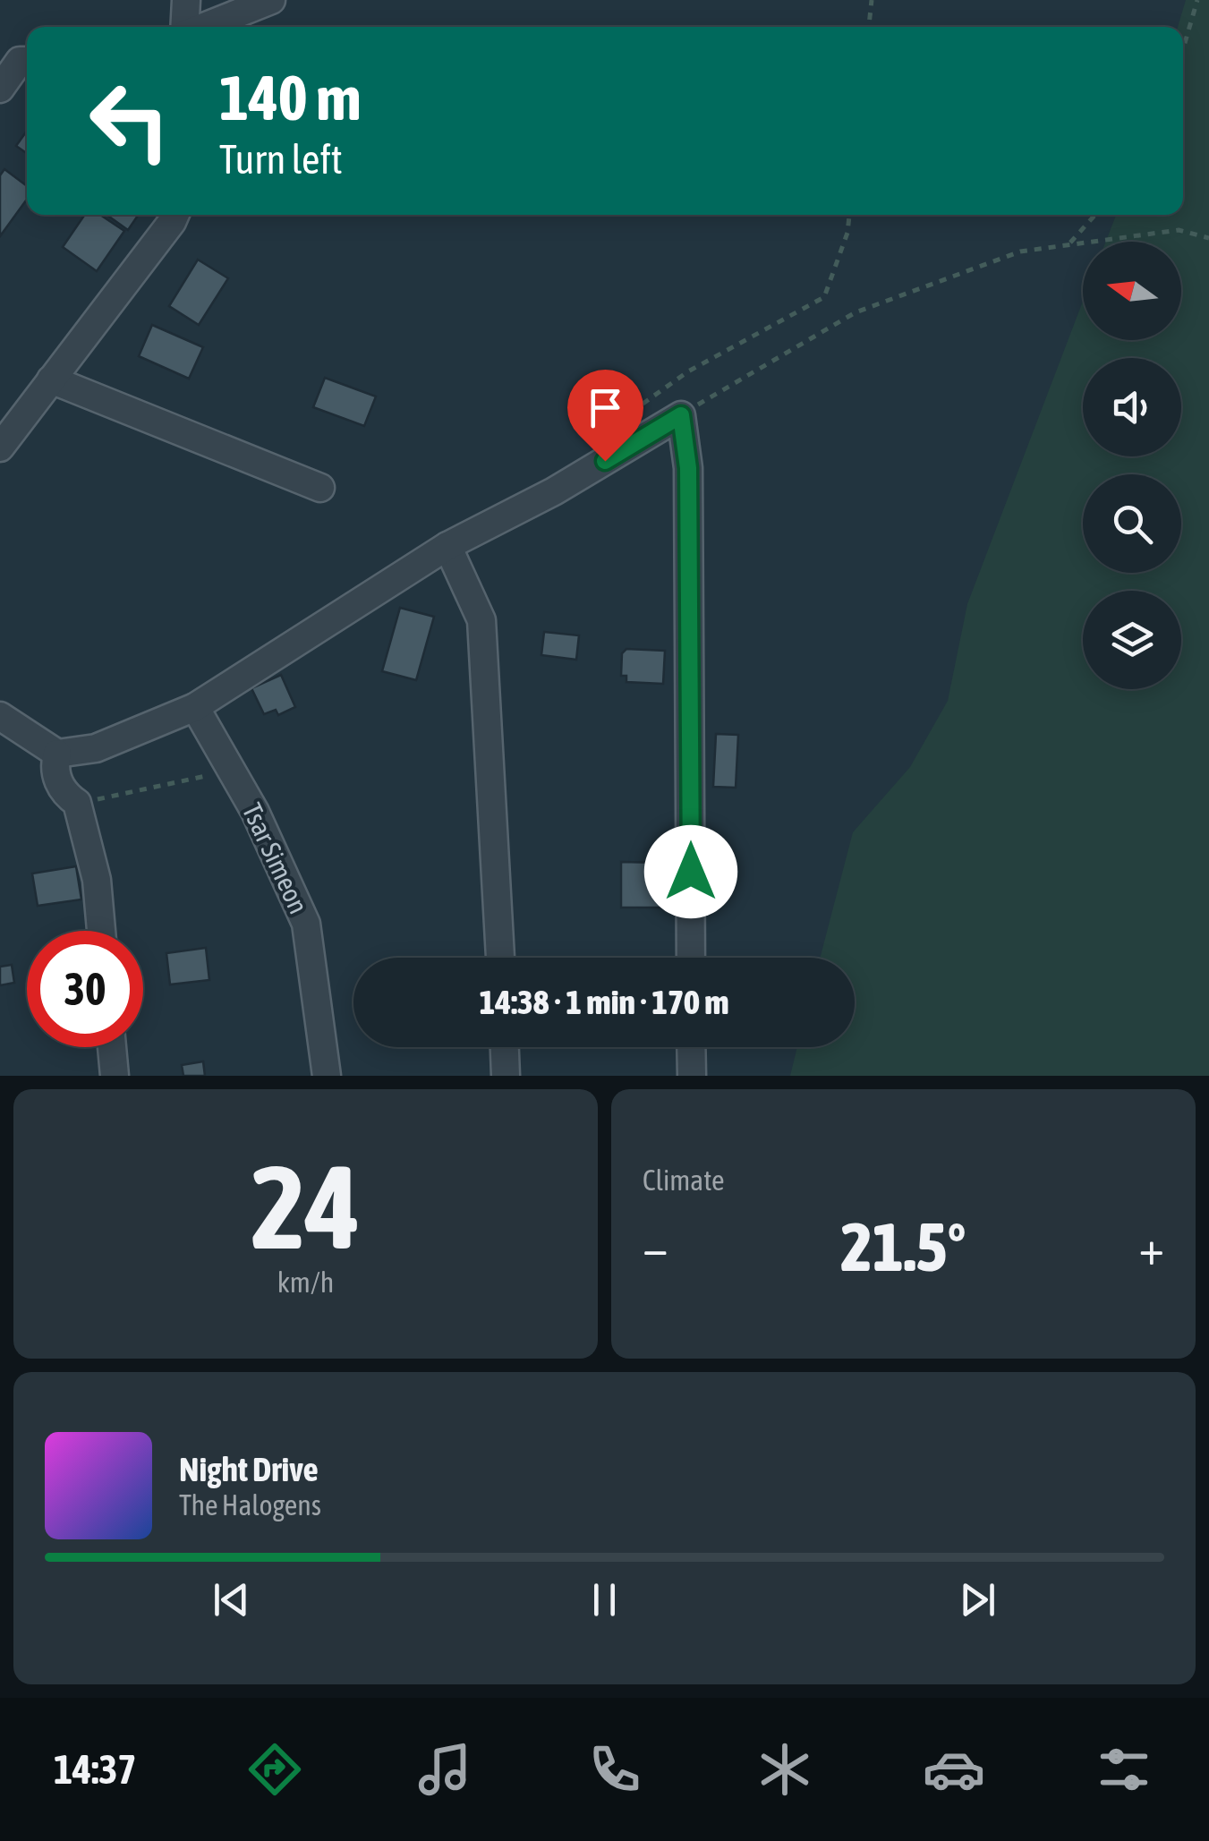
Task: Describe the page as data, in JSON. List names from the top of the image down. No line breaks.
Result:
{"streets":{"street":["Tsar Simeon"]},"north":"left","page":{"turn":["140 m","Turn left"],"limit":"30","trip":"14:38 · 1 min · 170 m","tile":[["24","km/h"],"Climate"],"heat":["−","21.5°","+"],"song":["Night Drive","The Halogens"],"tabs":"14:37"}}
